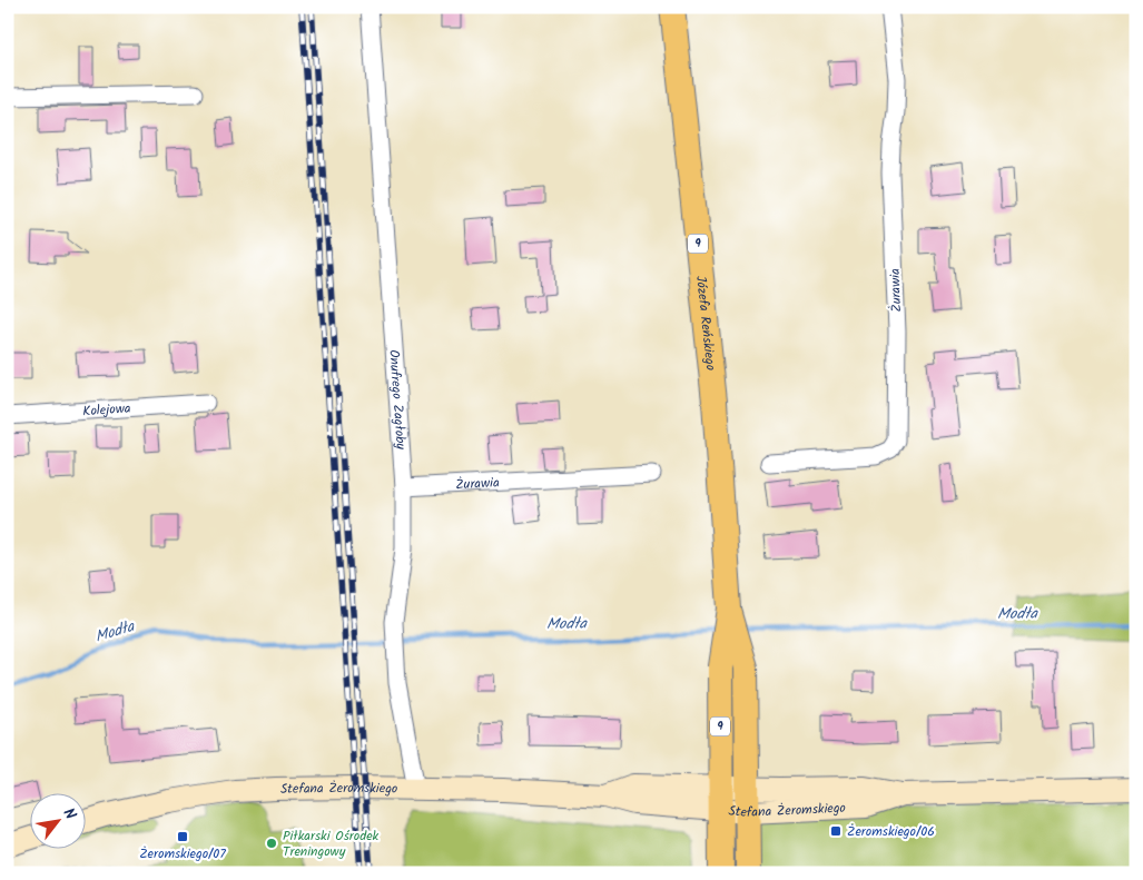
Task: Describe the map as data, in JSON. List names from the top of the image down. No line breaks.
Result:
{"streets":{"main road":["9","Józefa Reńskiego"],"street":["Żurawia","Onufrego Zagłoby","Kolejowa","Stefana Żeromskiego"]},"crossings":[["9","Józefa Reńskiego"],["9","Stefana Żeromskiego"],["Żurawia","Onufrego Zagłoby"],["Józefa Reńskiego","Stefana Żeromskiego"],["Onufrego Zagłoby","Stefana Żeromskiego"]],"water":["Modła"],"places":{"transit":["Żeromskiego/06","Żeromskiego/07"],"other":["Piłkarski Ośrodek Treningowy"]},"north":"top right"}
